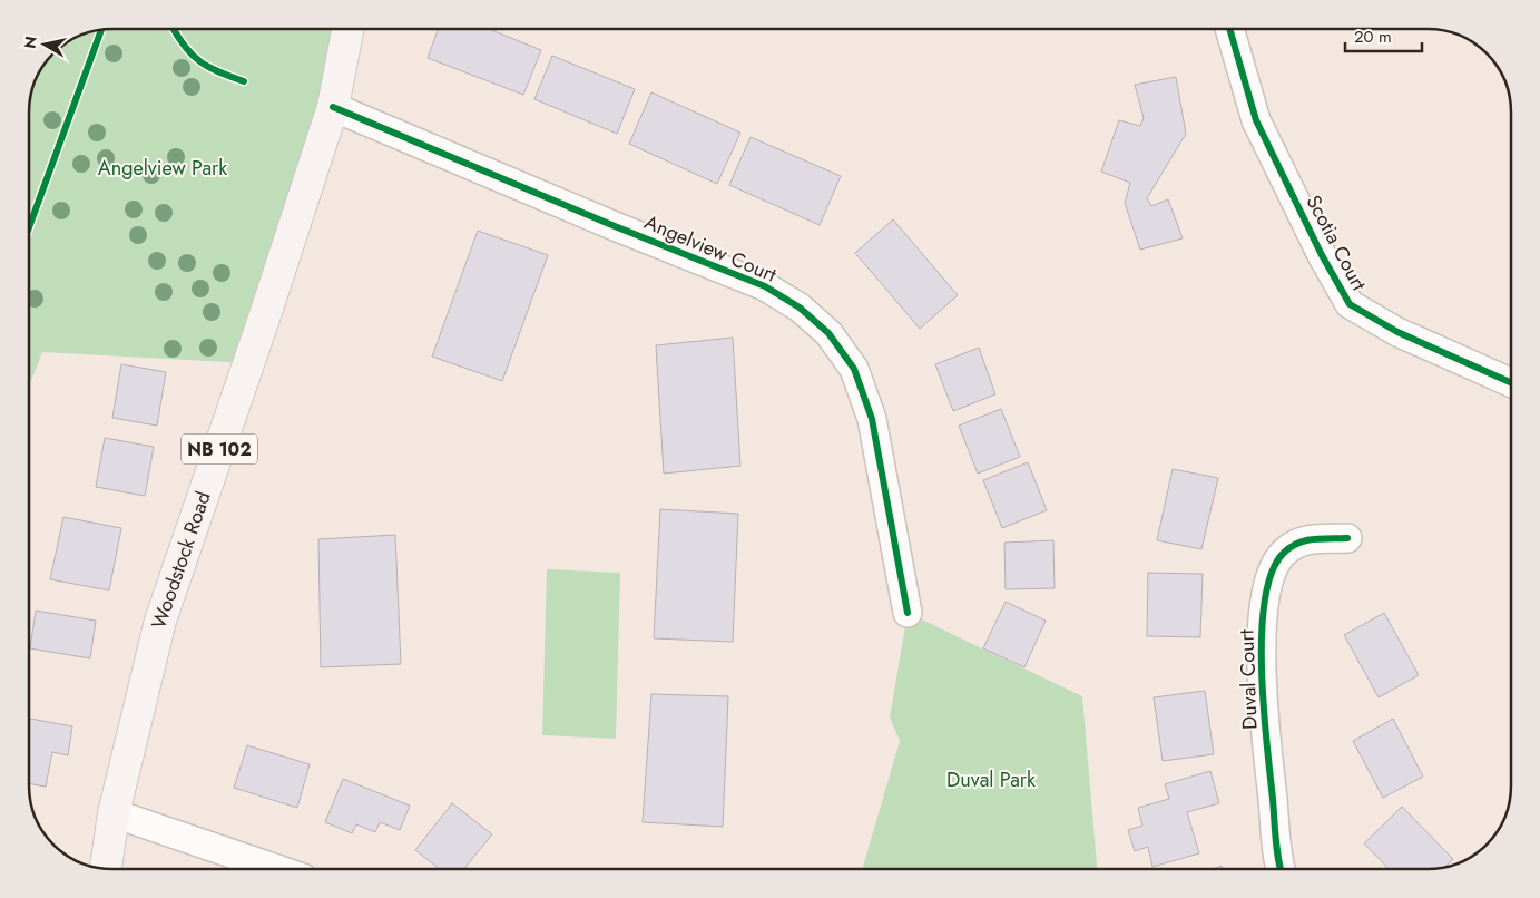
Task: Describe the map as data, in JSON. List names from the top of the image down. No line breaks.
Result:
{"streets":{"main road":["NB 102","Woodstock Road"],"street":["Scotia Court","Angelview Court","Duval Court"]},"crossings":[["Angelview Court","Woodstock Road"]],"parks":["Angelview Park","Duval Park"],"scale_bar":"20 m","north":"left"}
